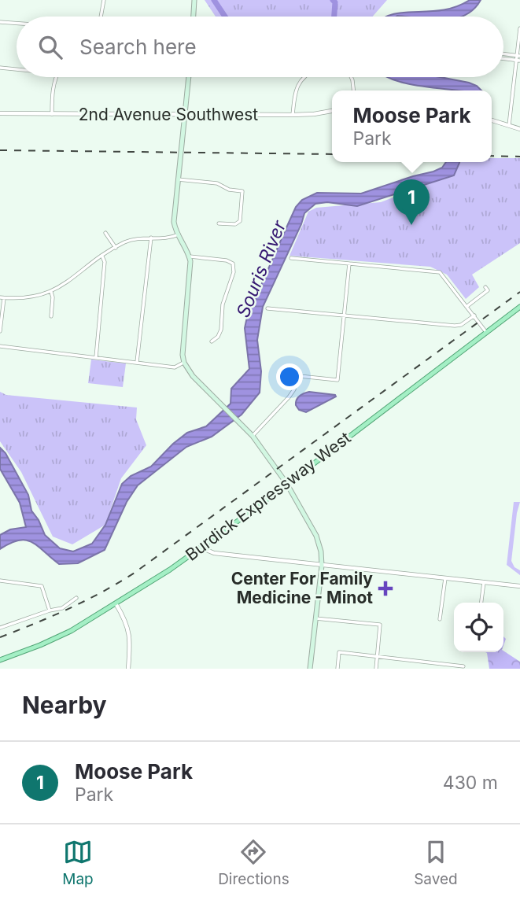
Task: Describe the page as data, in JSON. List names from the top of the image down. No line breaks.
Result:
{"streets":{"main road":["Burdick Expressway West"],"street":["2nd Avenue Southwest"]},"water":["Souris River"],"places":{"health":["Center For Family Medicine - Minot"]},"page":{"search":"Search here","popup":["Moose Park","Park"],"pins":"1","heading":"Nearby","list":[{"mark":"1","name":"Moose Park","note":"Park","value":"430 m"}],"nav":["Map","Directions","Saved"]}}
